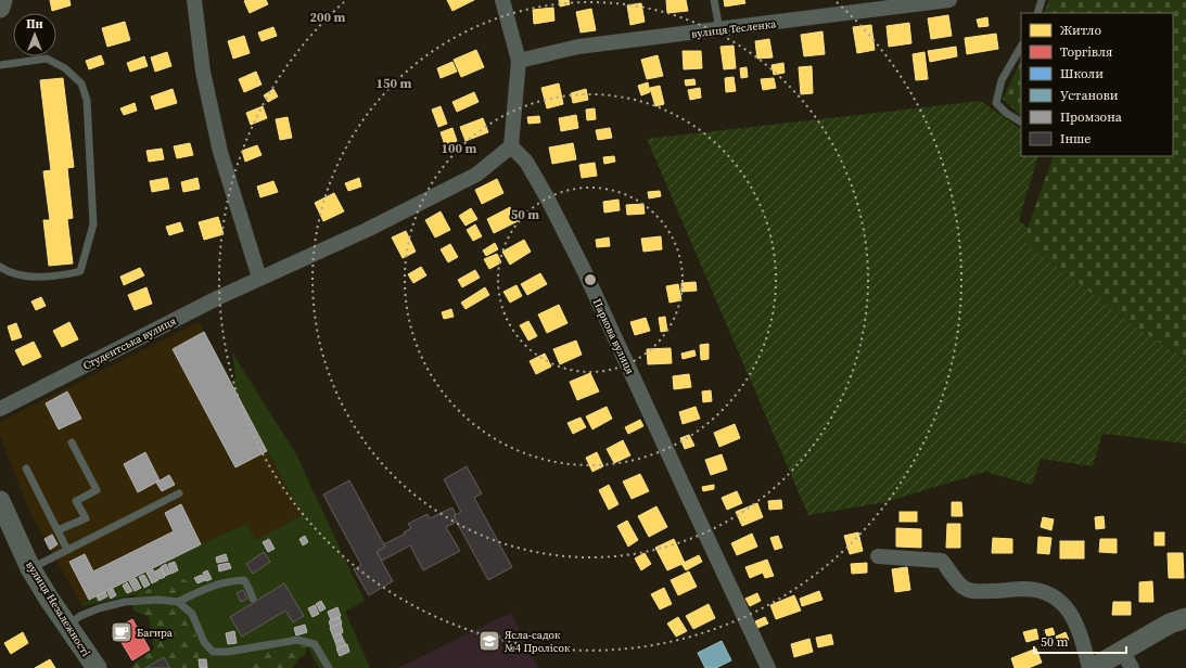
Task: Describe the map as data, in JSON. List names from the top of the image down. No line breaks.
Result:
{"streets":{"main road":["вулиця Незалежності"],"street":["вулиця Тесленка","Паркова вулиця","Студентська вулиця"]},"crossings":[["Паркова вулиця","Студентська вулиця"]],"places":{"cafe":["Багира"],"school or university":["Ясла-садок №4 Пролісок"]},"legend":["Житло","Торгівля","Школи","Установи","Промзона","Інше"],"scale_bar":"50 m","north":"top","rings":["200 m","150 m","100 m","50 m"]}
